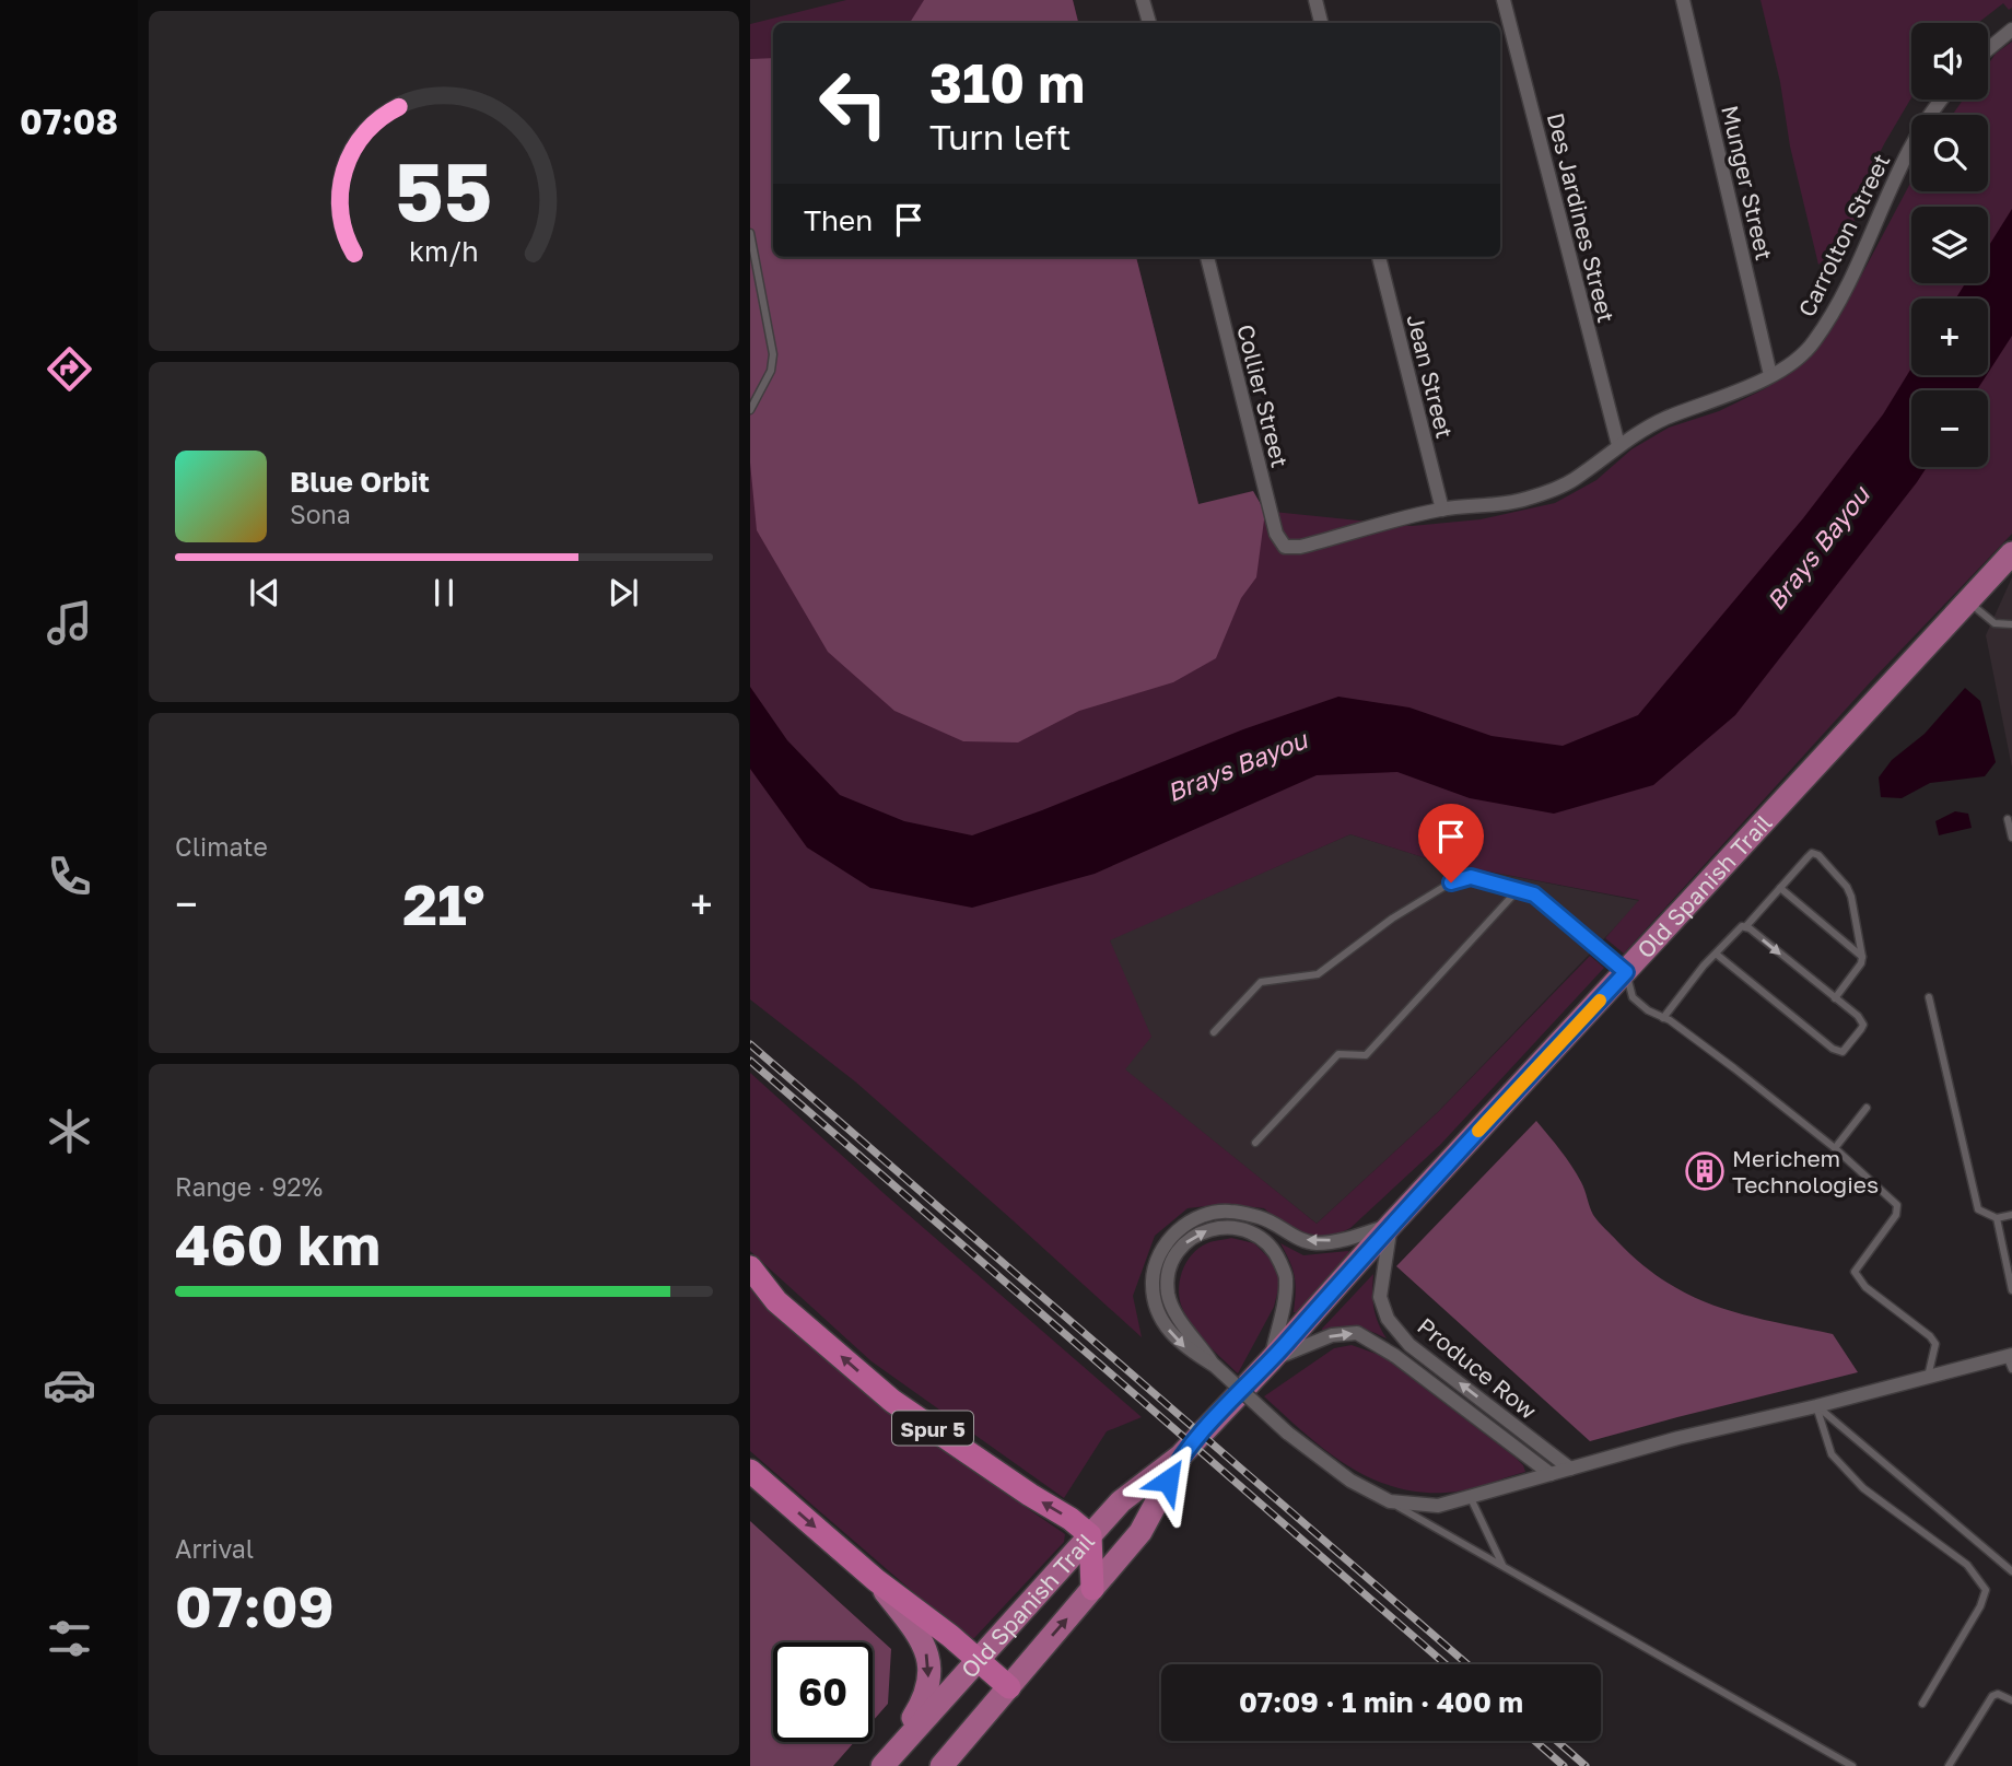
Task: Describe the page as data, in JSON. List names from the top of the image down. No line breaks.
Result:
{"streets":{"highway":["Spur 5"],"main road":["Old Spanish Trail"],"street":["Munger Street","Des Jardines Street","Carrolton Street","Jean Street","Collier Street","Produce Row"]},"crossings":[["Munger Street","Carrolton Street"],["Des Jardines Street","Carrolton Street"],["Carrolton Street","Jean Street"],["Carrolton Street","Collier Street"],["Old Spanish Trail","Produce Row"],["Old Spanish Trail","Spur 5"]],"water":["Brays Bayou"],"places":{"building":["Merichem Technologies"]},"page":{"tabs":"07:08","map_buttons":["+","−"],"turn":["310 m","Turn left"],"then":"Then","song":["Blue Orbit","Sona"],"tile":["Climate",["Range · 92%","460 km"],["Arrival","07:09"]],"heat":["−","21°","+"],"limit":"60","trip":"07:09 · 1 min · 400 m","gauge":["55","km/h"]}}
